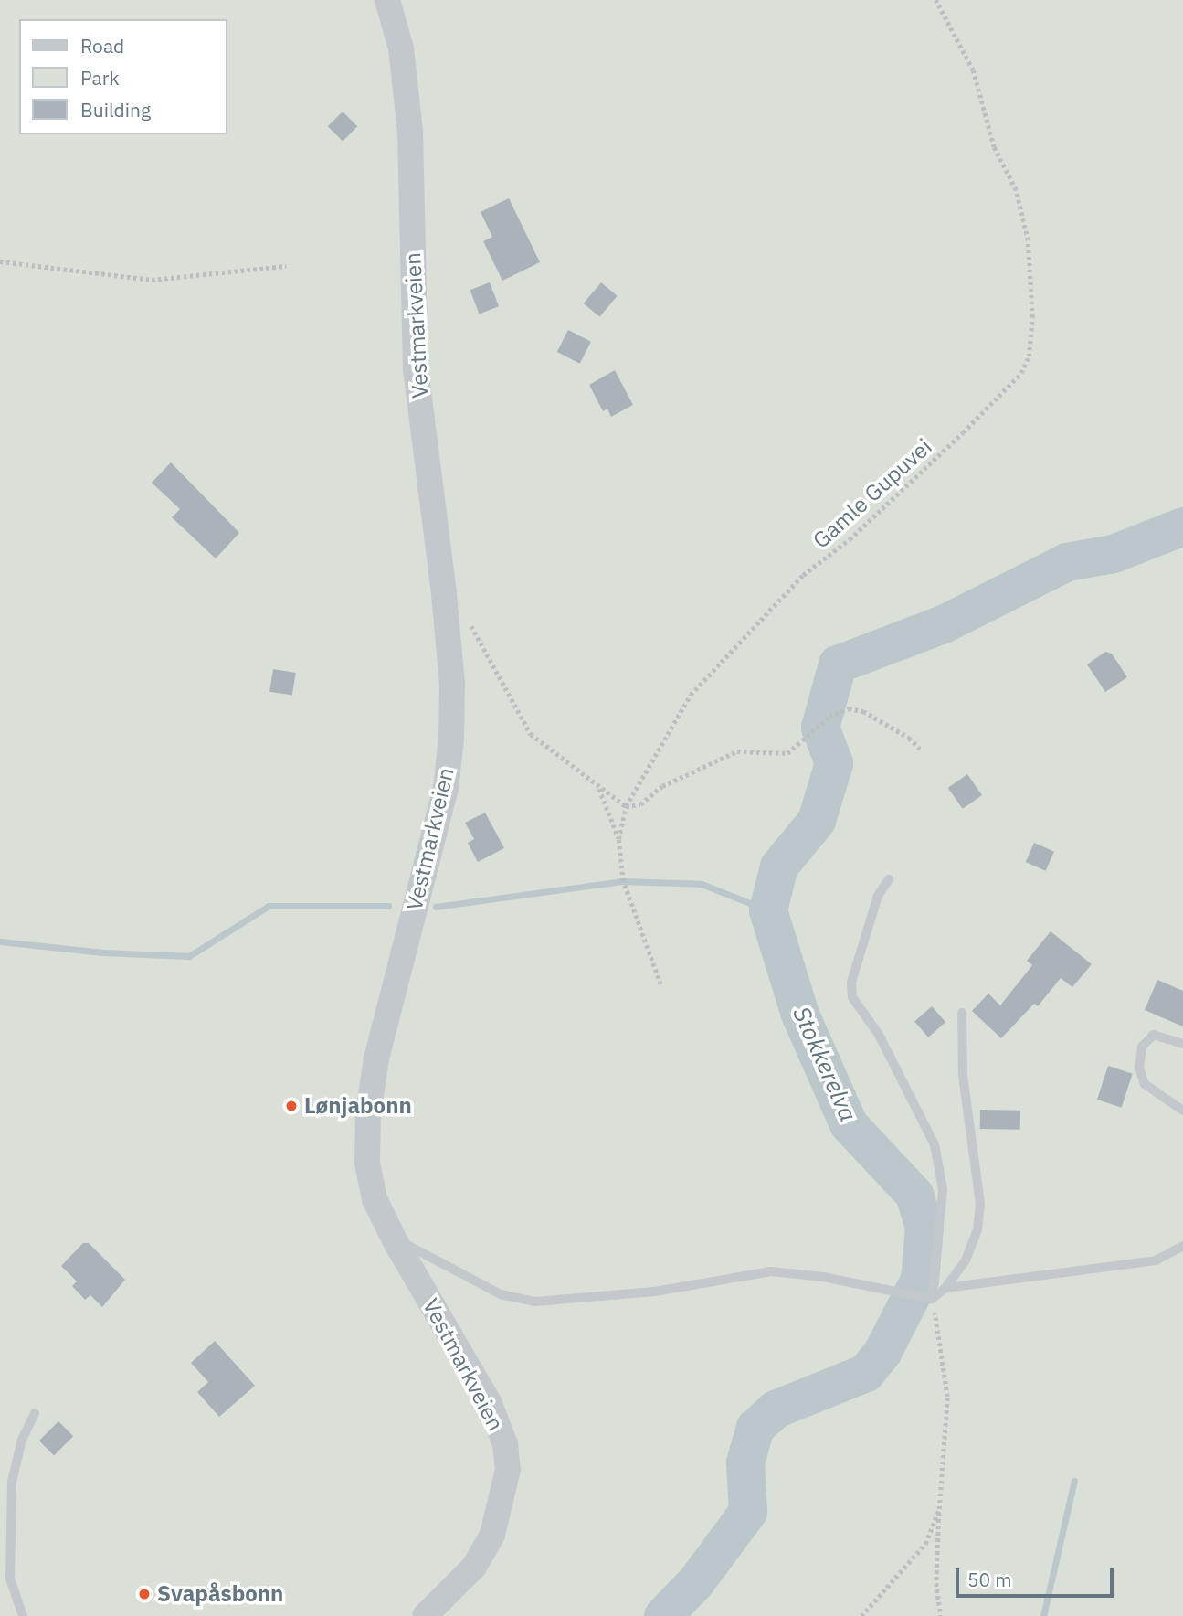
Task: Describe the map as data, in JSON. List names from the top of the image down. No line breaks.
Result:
{"streets":{"street":["Vestmarkveien"],"path":["Gamle Gupuvei"]},"water":["Stokkerelva"],"places":["Lønjabonn","Svapåsbonn"],"legend":["Road","Park","Building"],"scale_bar":"50 m"}
